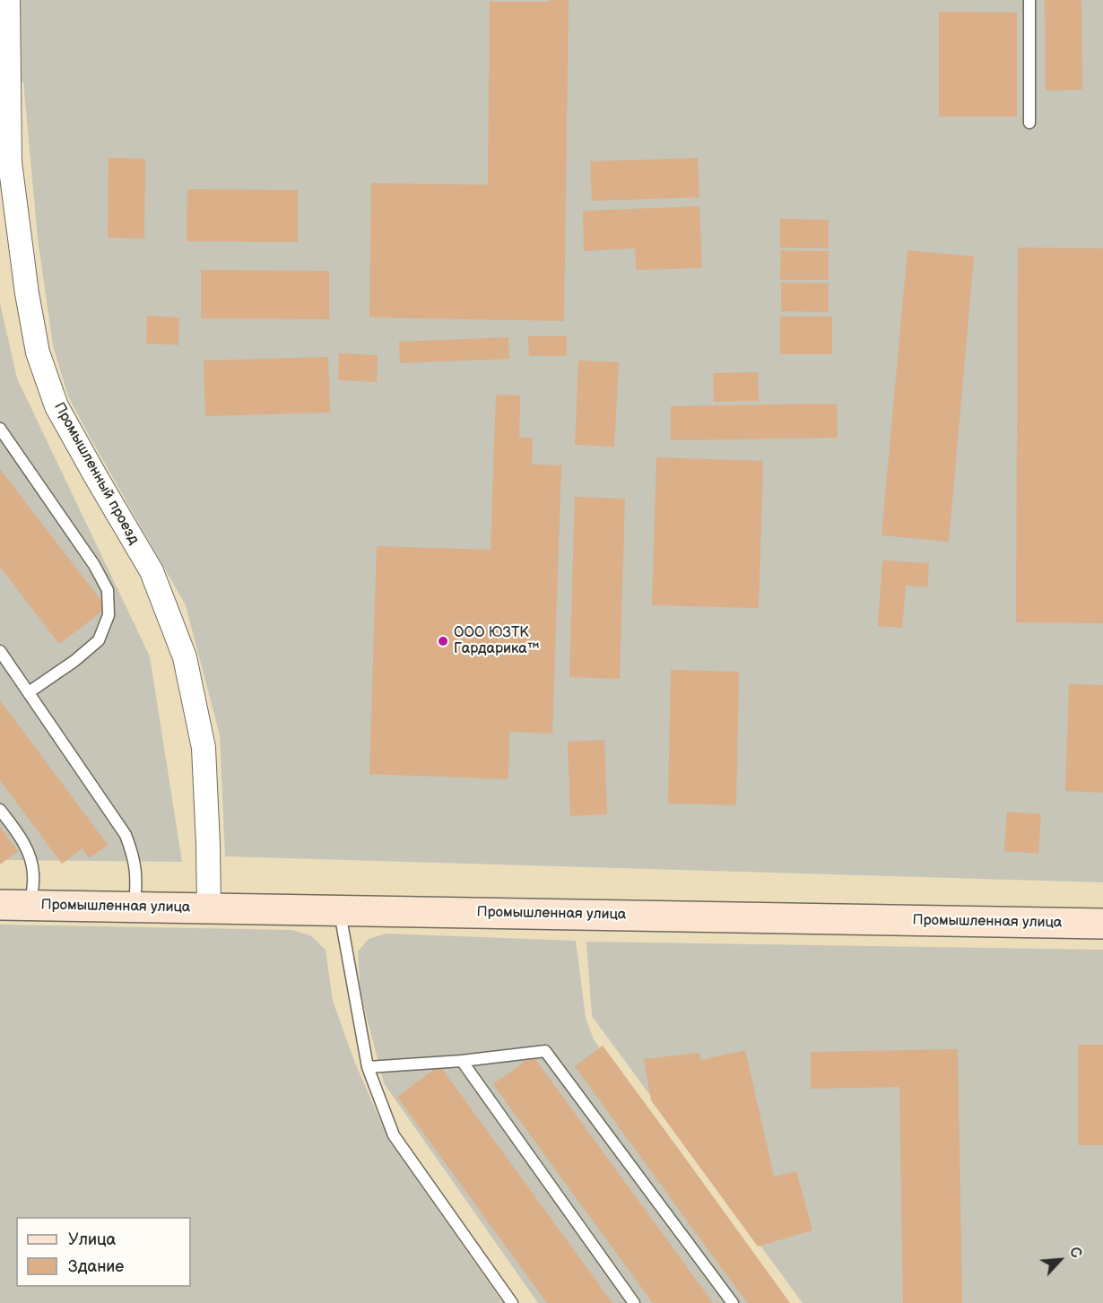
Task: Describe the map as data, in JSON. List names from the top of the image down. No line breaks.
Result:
{"streets":{"street":["Промышленный проезд","Промышленная улица"]},"crossings":[["Промышленный проезд","Промышленная улица"]],"places":["ООО ЮЗТК Гардарика™"],"legend":["Улица","Здание"],"north":"top right"}
